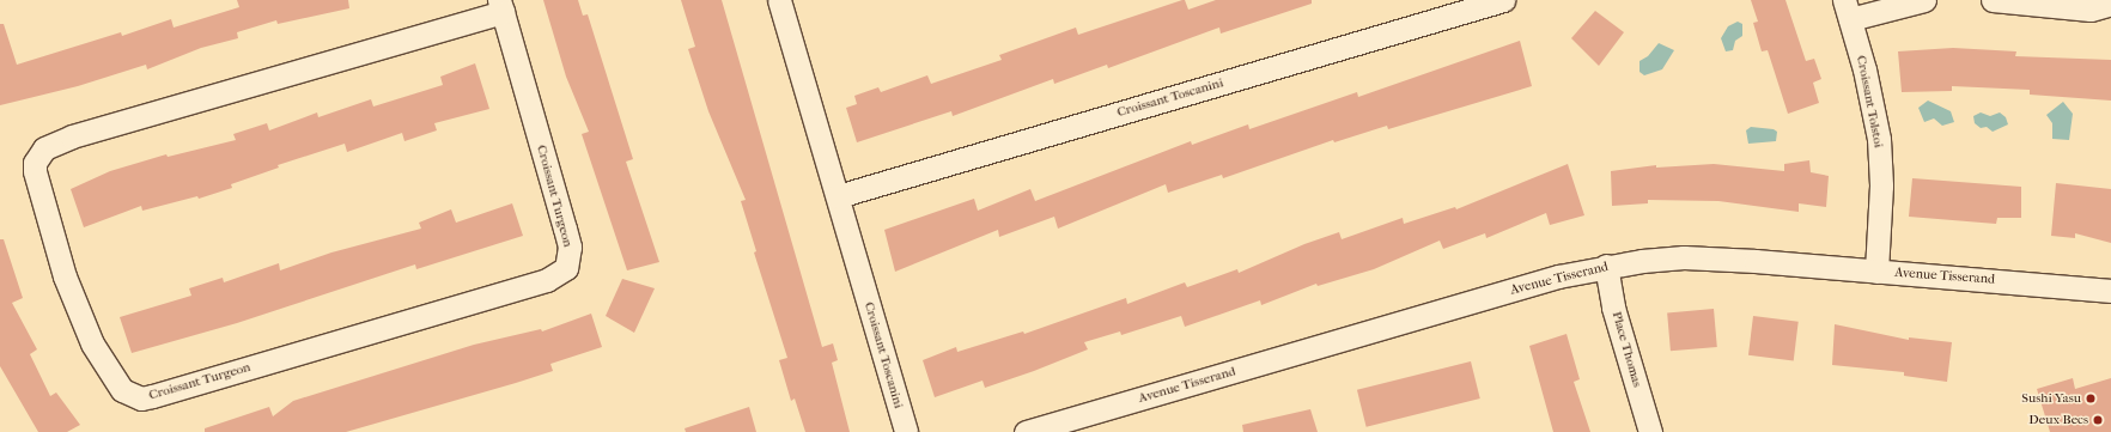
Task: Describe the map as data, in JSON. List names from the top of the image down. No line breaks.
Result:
{"streets":{"street":["Croissant Toscanini","Croissant Tolstoi","Croissant Turgeon","Avenue Tisserand","Place Thomas"]},"crossings":[["Croissant Tolstoi","Avenue Tisserand"],["Avenue Tisserand","Place Thomas"]],"places":["Sushi Yasu","Deux Becs"]}
